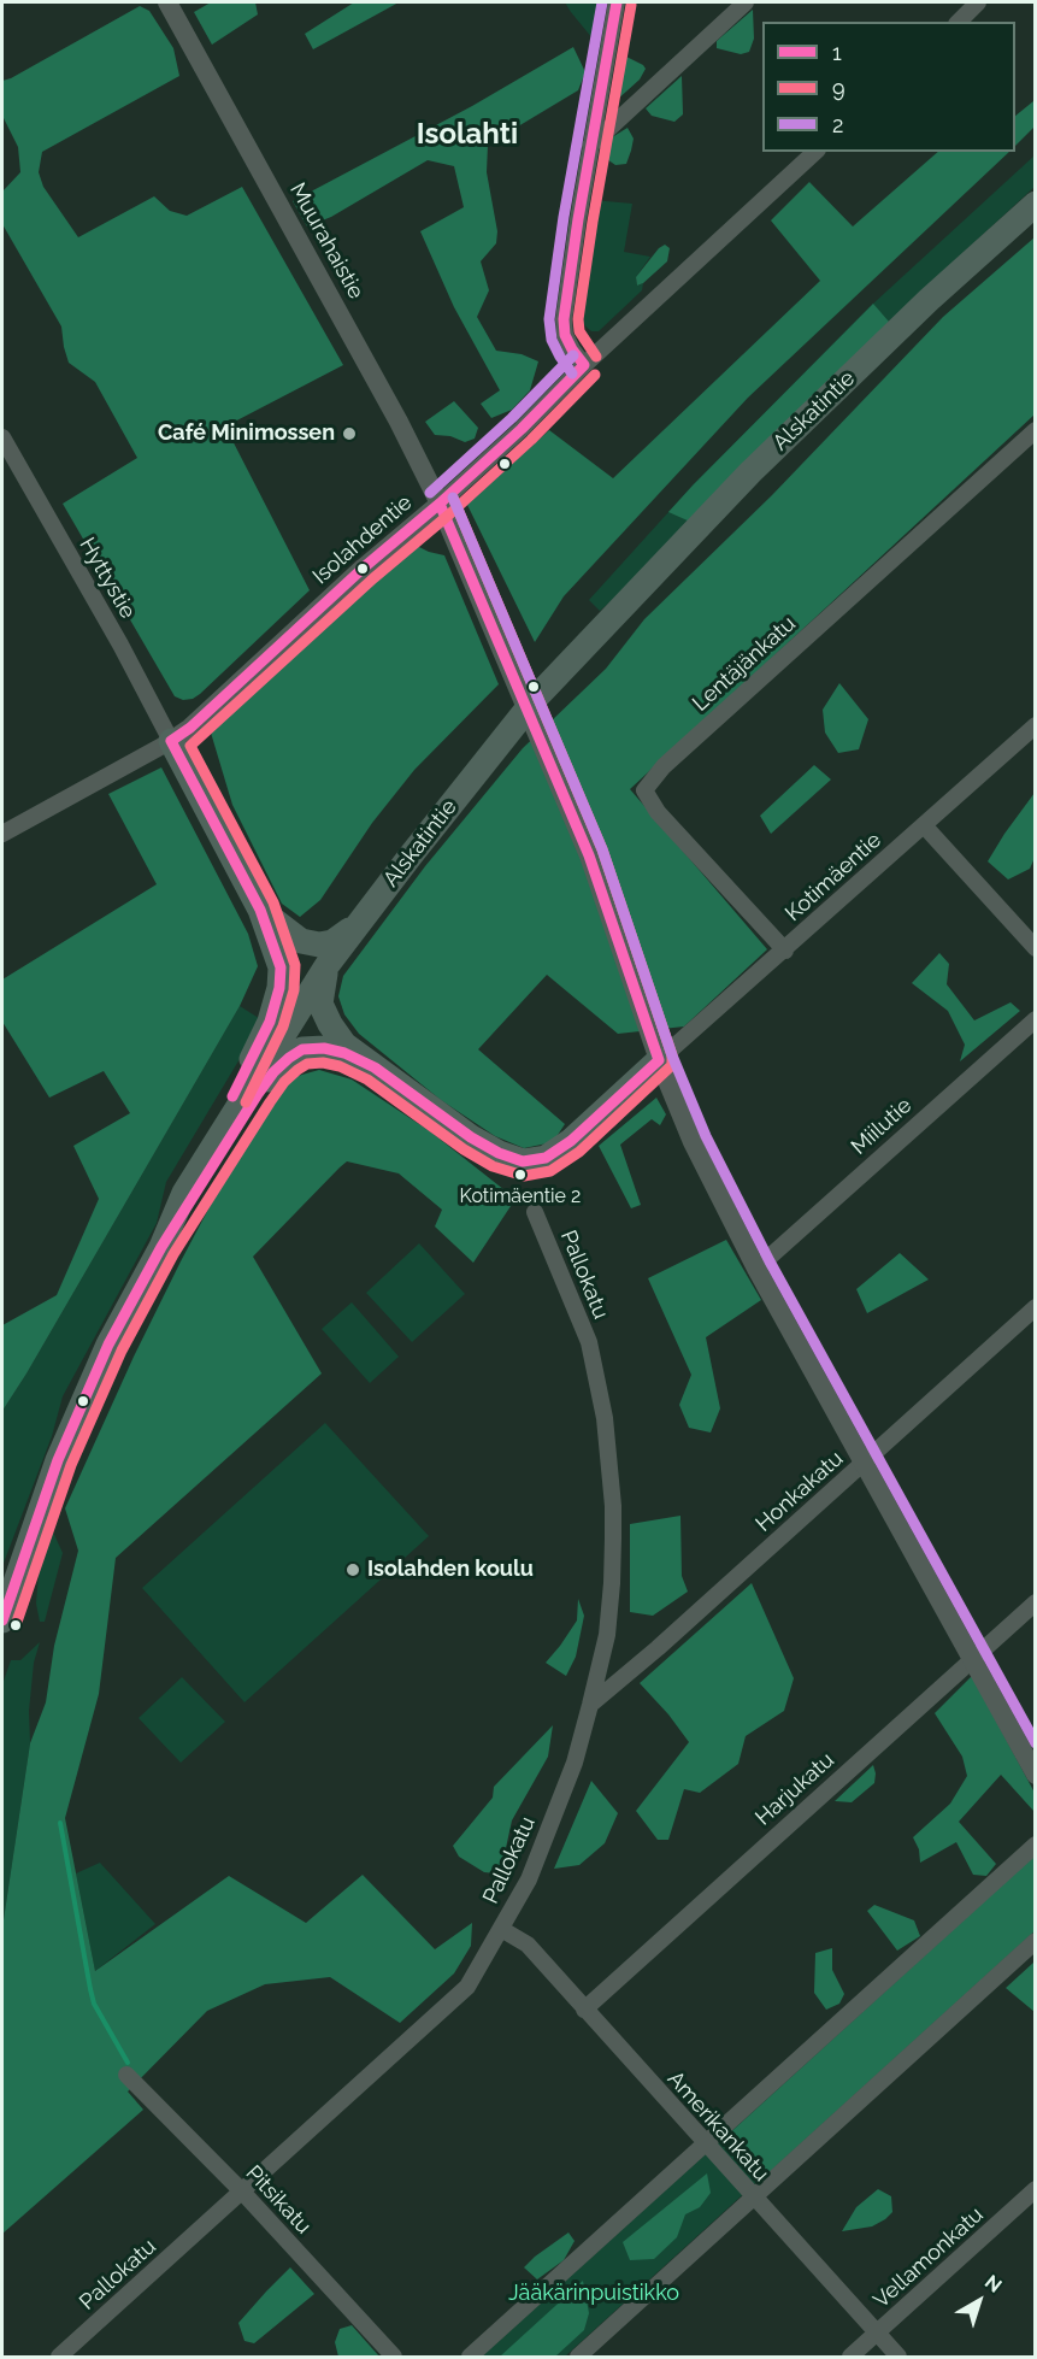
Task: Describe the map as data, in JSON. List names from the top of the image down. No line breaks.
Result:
{"streets":{"main road":["Alskatintie"],"street":["Muurahaistie","Isolahdentie","Hyttystie","Lentäjänkatu","Kotimäentie","Miilutie","Pallokatu","Honkakatu","Harjukatu","Amerikankatu","Pitsikatu","Vellamonkatu"]},"crossings":[["Muurahaistie","Isolahdentie"],["Muurahaistie","Kotimäentie"],["Muurahaistie","Miilutie"],["Muurahaistie","Honkakatu"],["Muurahaistie","Harjukatu"],["Isolahdentie","Hyttystie"],["Lentäjänkatu","Kotimäentie"],["Pallokatu","Honkakatu"],["Pallokatu","Amerikankatu"],["Pallokatu","Pitsikatu"],["Harjukatu","Amerikankatu"],["Amerikankatu","Vellamonkatu"]],"districts":["Isolahti"],"parks":["Jääkärinpuistikko"],"places":["Café Minimossen","Kotimäentie 2","Isolahden koulu"],"lines":["transit line 1","transit line 2","transit line 9"],"legend":["1","9","2"],"north":"top right"}
